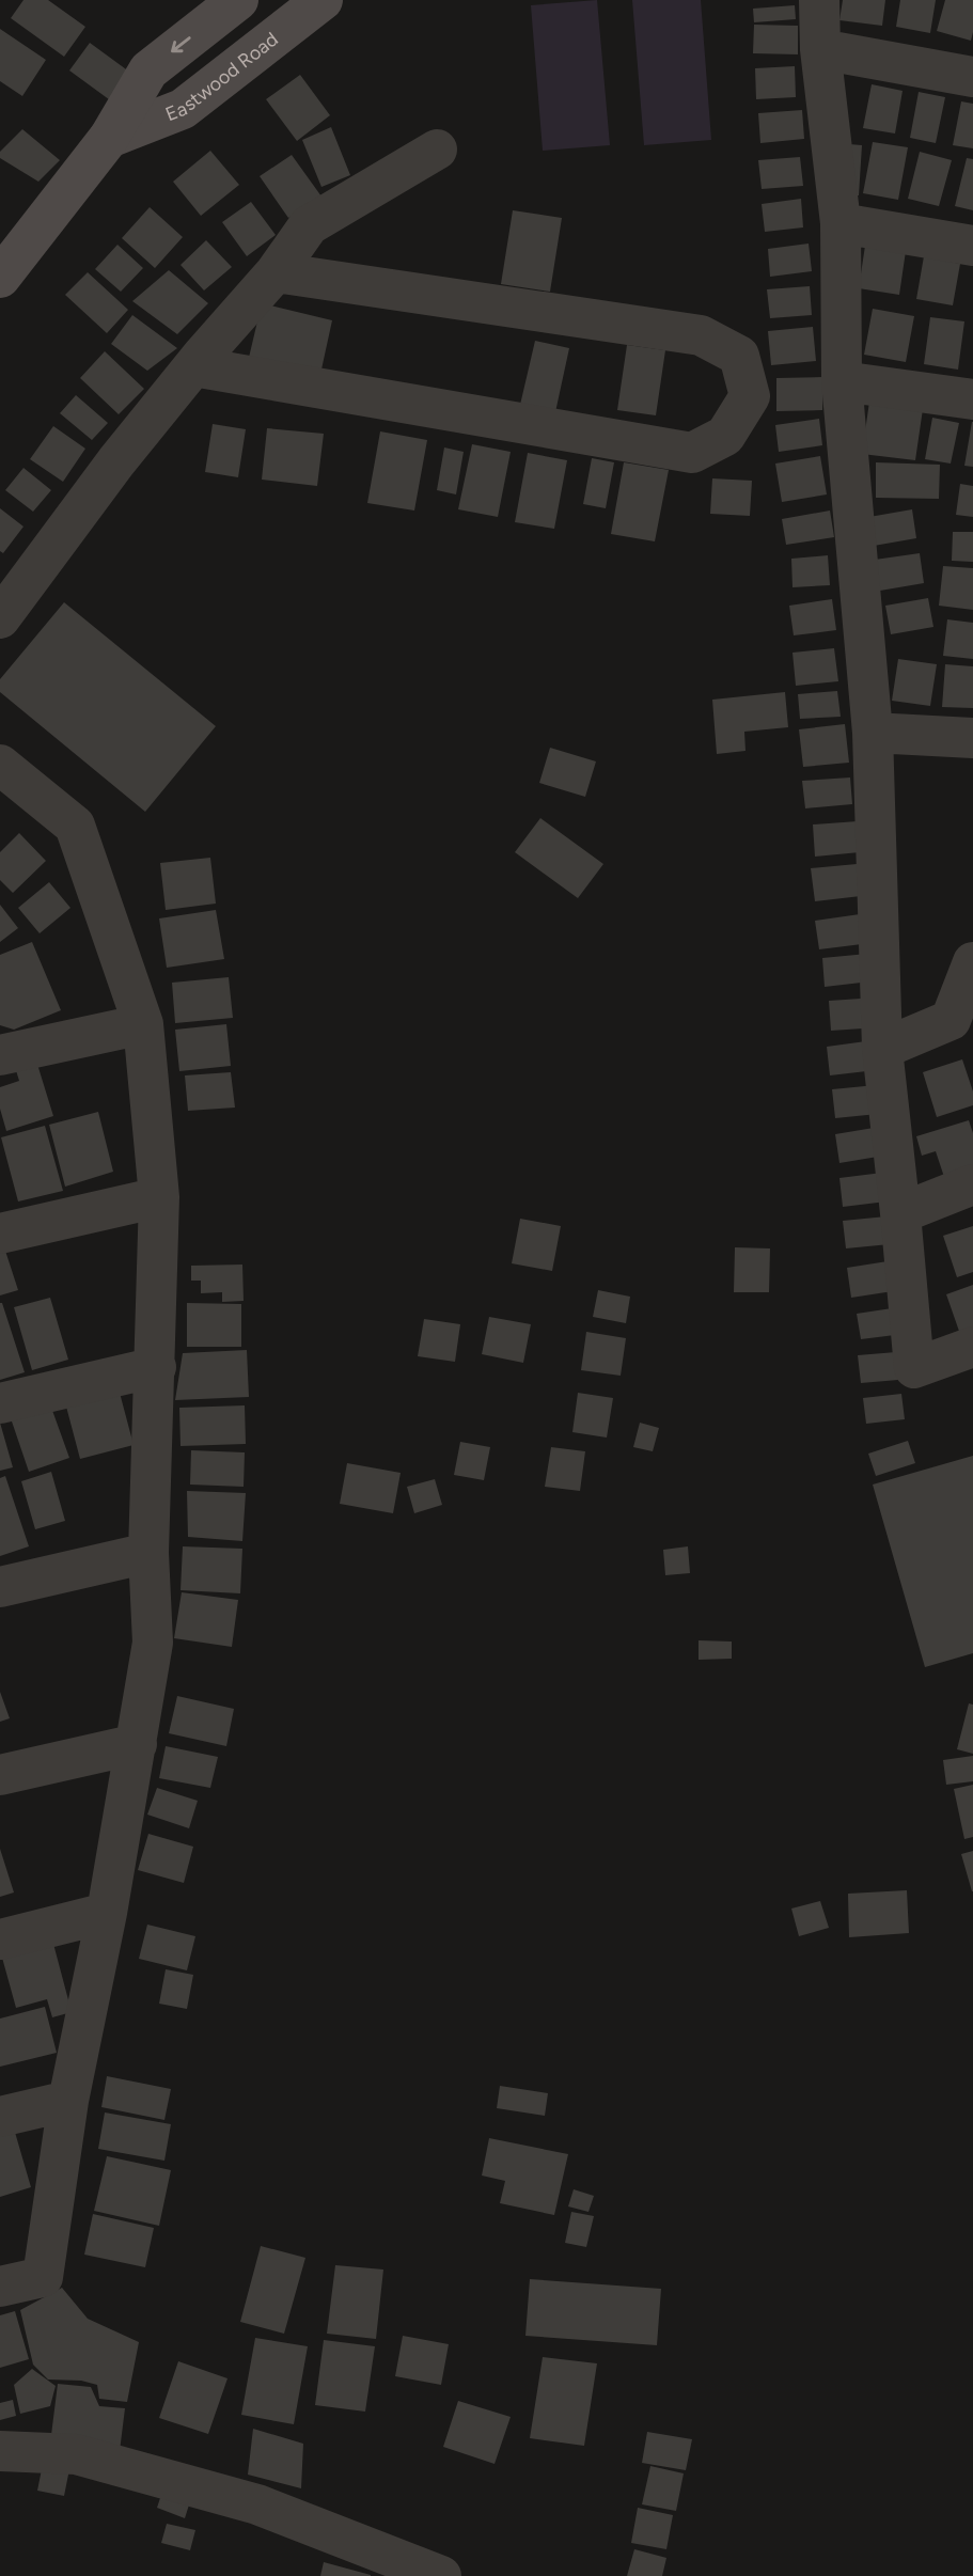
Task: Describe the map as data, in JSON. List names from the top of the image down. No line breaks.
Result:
{"streets":{"main road":["Eastwood Road"]}}
